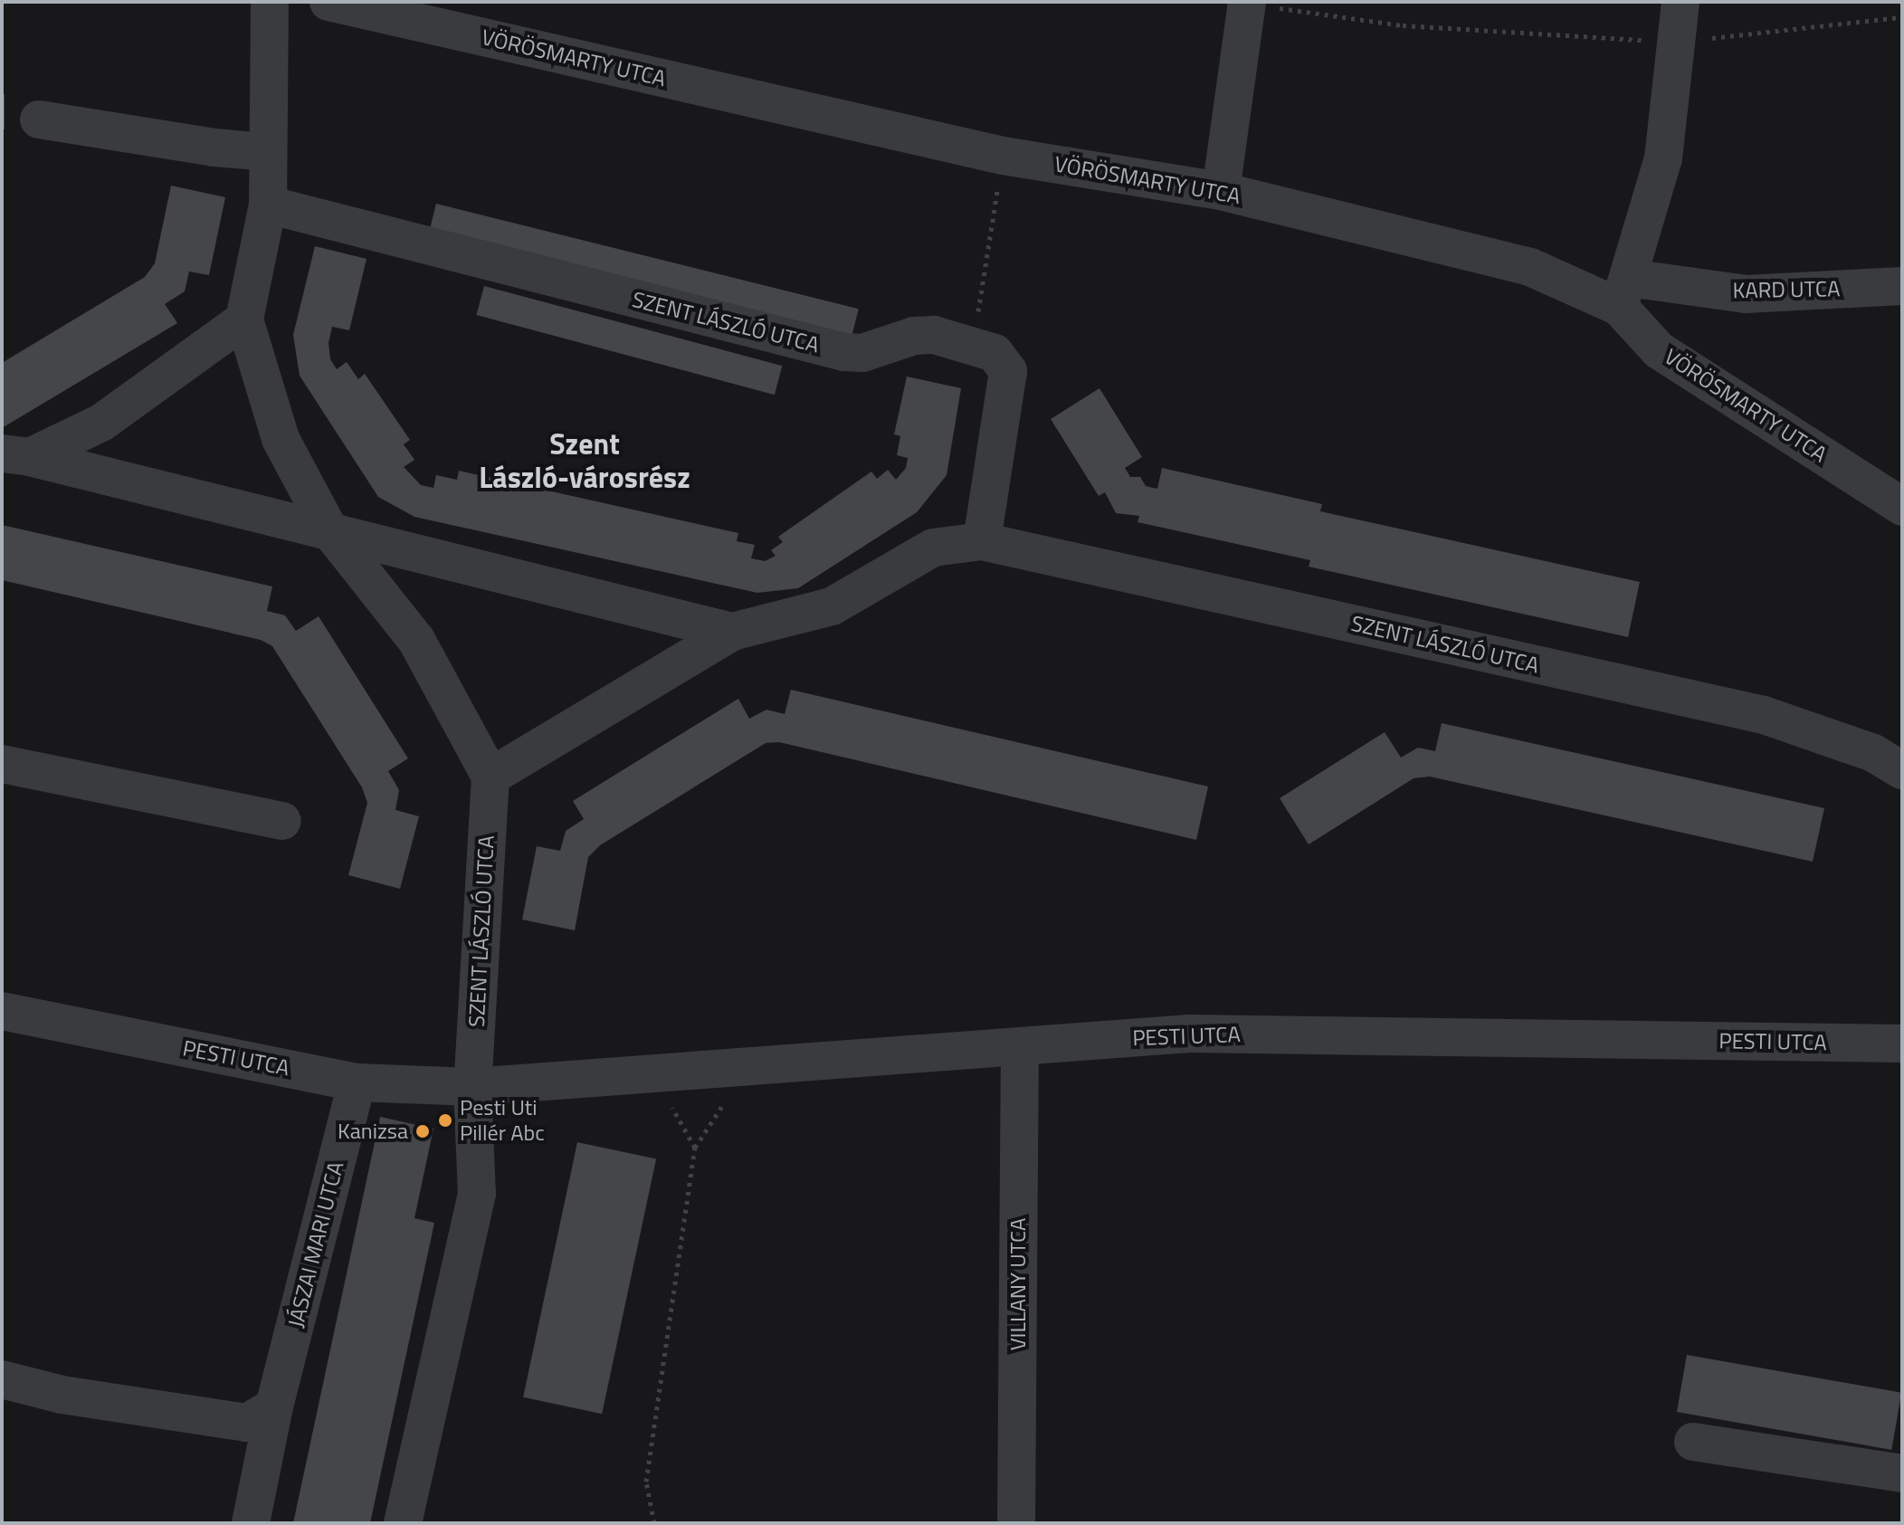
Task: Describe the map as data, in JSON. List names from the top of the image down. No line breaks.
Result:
{"streets":{"street":["VÖRÖSMARTY UTCA","KARD UTCA","SZENT LÁSZLÓ UTCA","PESTI UTCA","JÁSZAI MARI UTCA","VILLANY UTCA"]},"crossings":[["VÖRÖSMARTY UTCA","KARD UTCA"],["SZENT LÁSZLÓ UTCA","PESTI UTCA"],["PESTI UTCA","JÁSZAI MARI UTCA"],["PESTI UTCA","VILLANY UTCA"]],"districts":["Szent László-városrész"],"places":["Pesti Uti Pillér Abc","Kanizsa"]}
